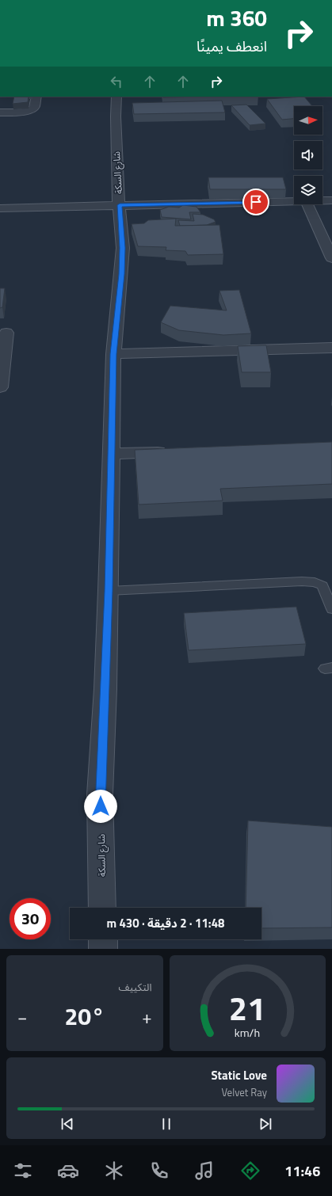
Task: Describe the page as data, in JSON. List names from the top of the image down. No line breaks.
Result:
{"streets":{"street":["شارع السكة"]},"north":"right","page":{"turn":["360 m","انعطف يمينًا"],"limit":"30","trip":"11:48 · 2 دقيقة · 430 m","tile":"التكييف","heat":["−","20°","+"],"song":["Static Love","Velvet Ray"],"tabs":"11:46","gauge":["21","km/h"]}}
